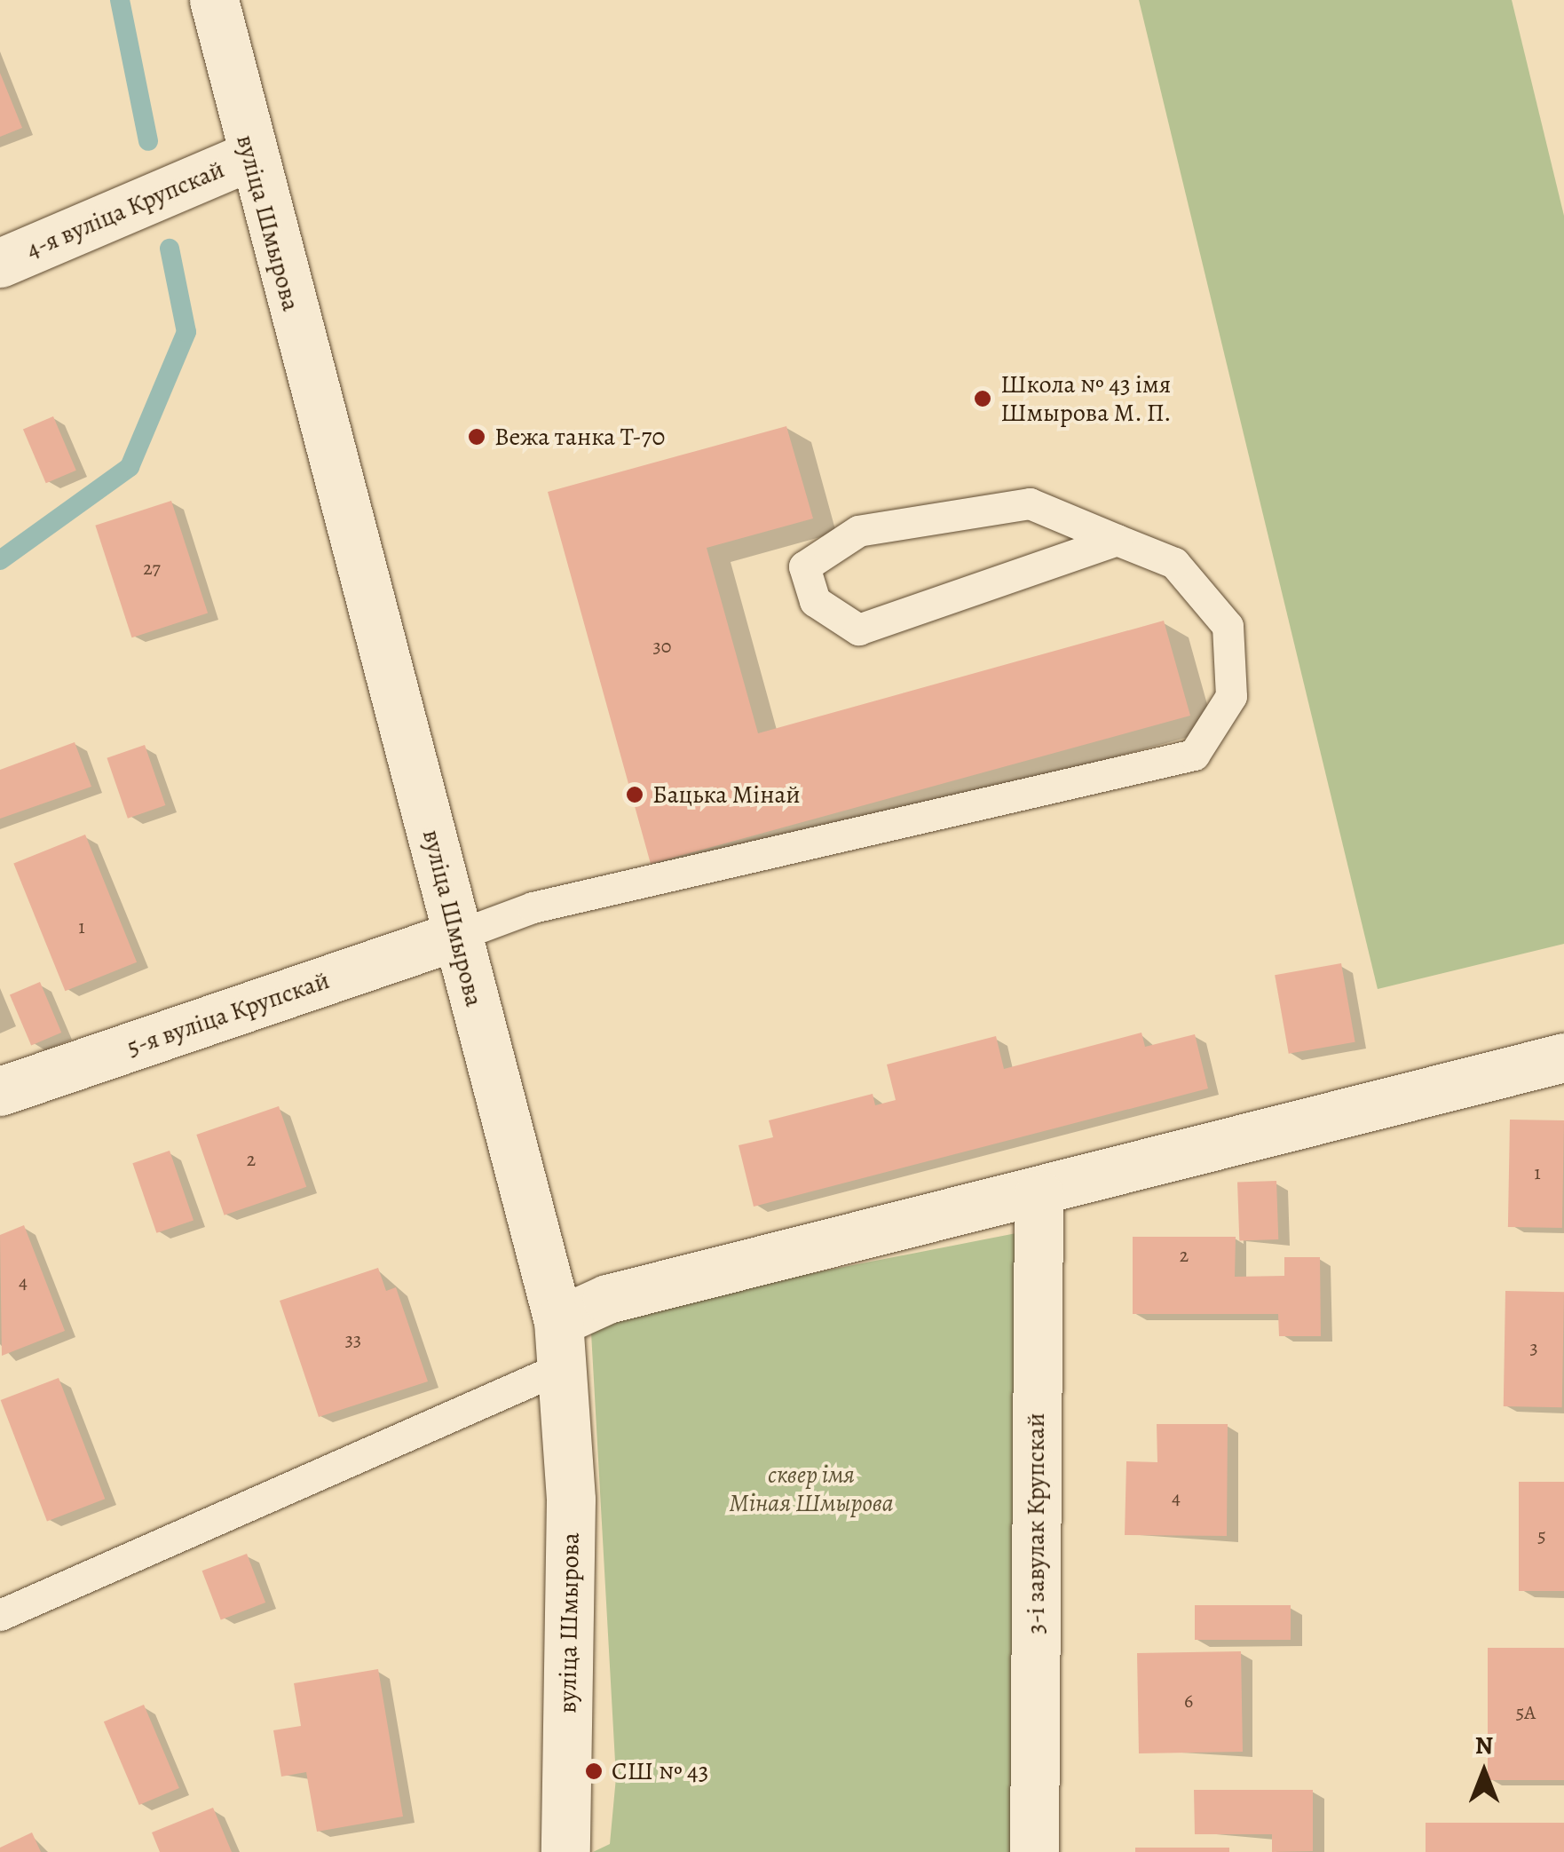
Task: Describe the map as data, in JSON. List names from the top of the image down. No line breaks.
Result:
{"streets":{"street":["4-я вуліца Крупскай","вуліца Шмырова","5-я вуліца Крупскай","3-і завулак Крупскай"]},"crossings":[["4-я вуліца Крупскай","вуліца Шмырова"],["вуліца Шмырова","5-я вуліца Крупскай"]],"parks":["сквер імя Міная Шмырова"],"places":["Школа № 43 імя Шмырова М. П.","Вежа танка Т-70","Бацька Мінай","СШ № 43"],"house_numbers":["27","30","1","2","1","2","4","33","3","4","5","6","5А"],"north":"top"}
